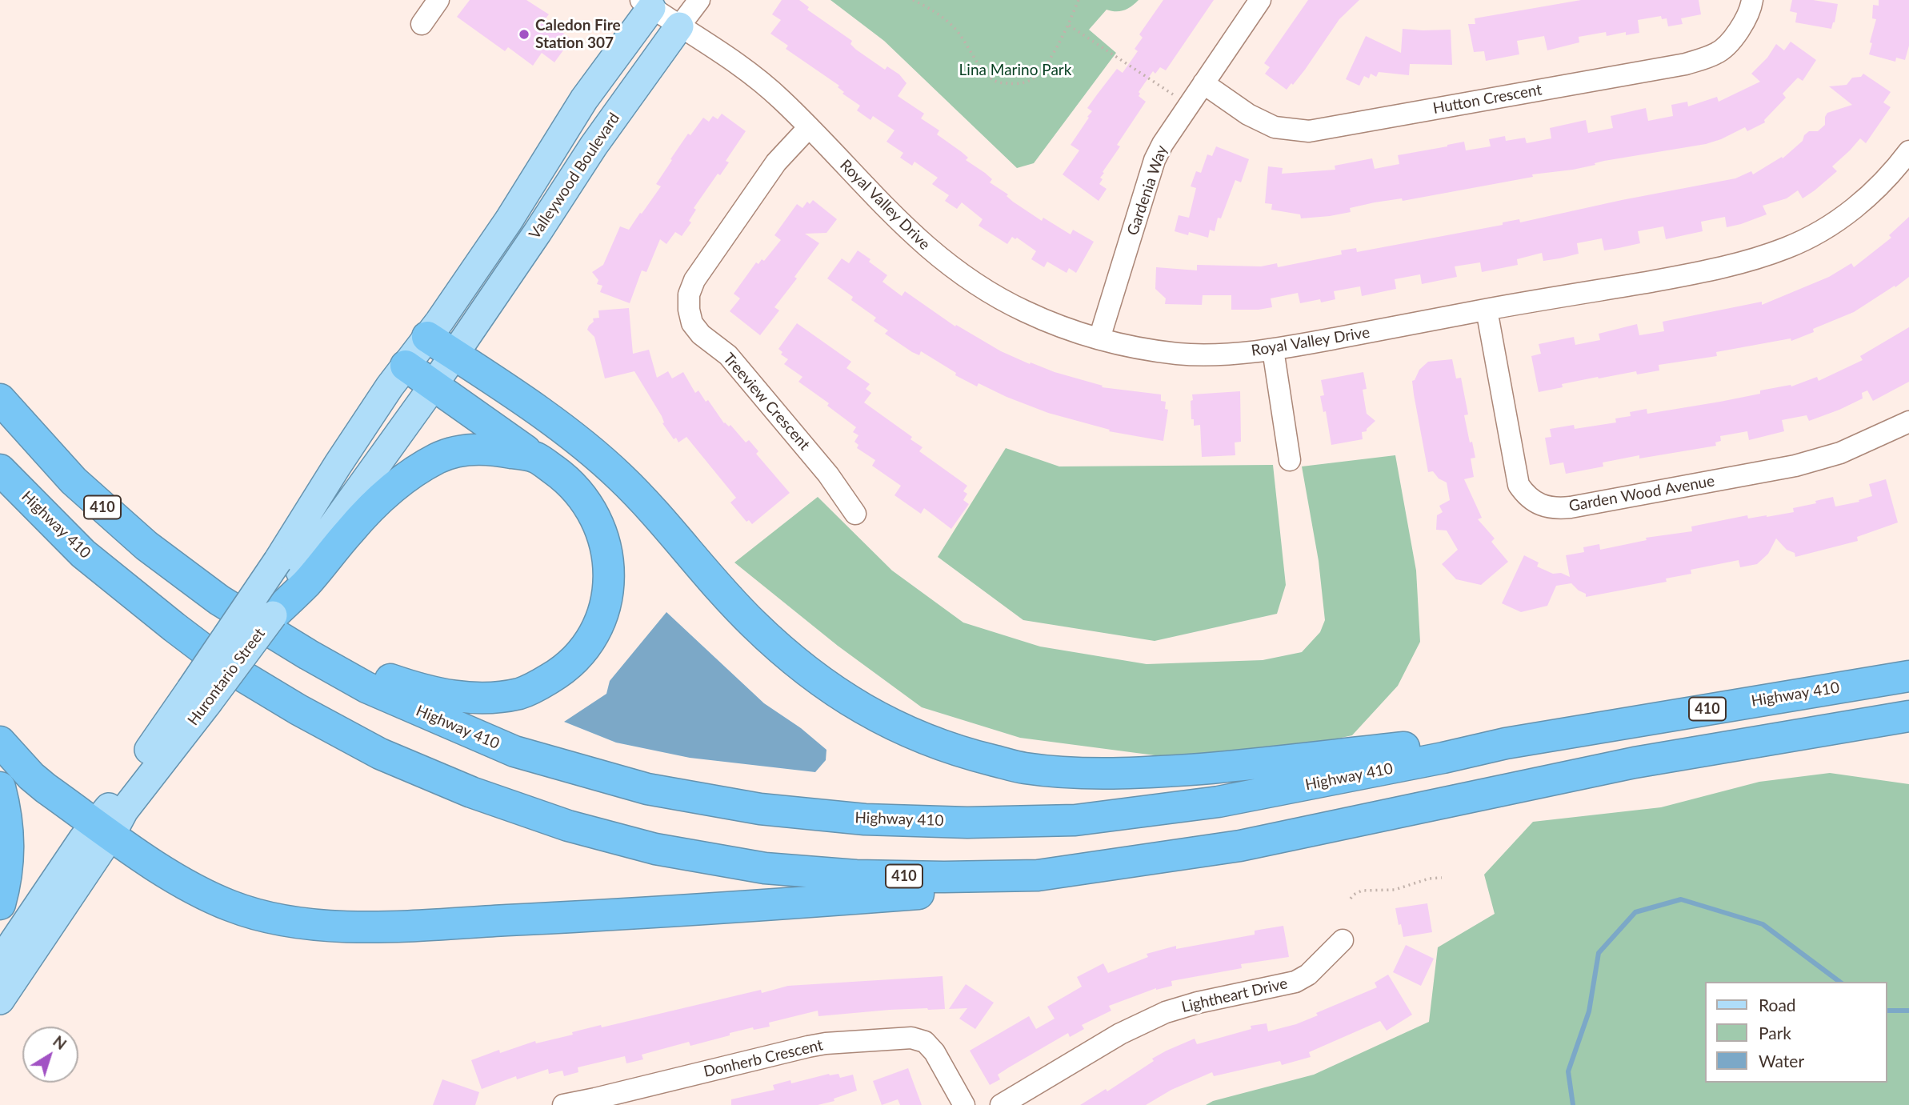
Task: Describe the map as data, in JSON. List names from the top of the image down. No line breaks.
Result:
{"streets":{"highway":["410","Highway 410"],"main road":["Valleywood Boulevard","Hurontario Street"],"street":["Hutton Crescent","Gardenia Way","Royal Valley Drive","Treeview Crescent","Garden Wood Avenue","Lightheart Drive","Donherb Crescent"]},"crossings":[["Hutton Crescent","Gardenia Way"],["Valleywood Boulevard","Royal Valley Drive"],["Valleywood Boulevard","Hurontario Street"],["Gardenia Way","Royal Valley Drive"],["Royal Valley Drive","Treeview Crescent"],["Royal Valley Drive","Garden Wood Avenue"]],"parks":["Lina Marino Park"],"places":["Caledon Fire Station 307"],"legend":["Road","Park","Water"],"north":"top right"}
